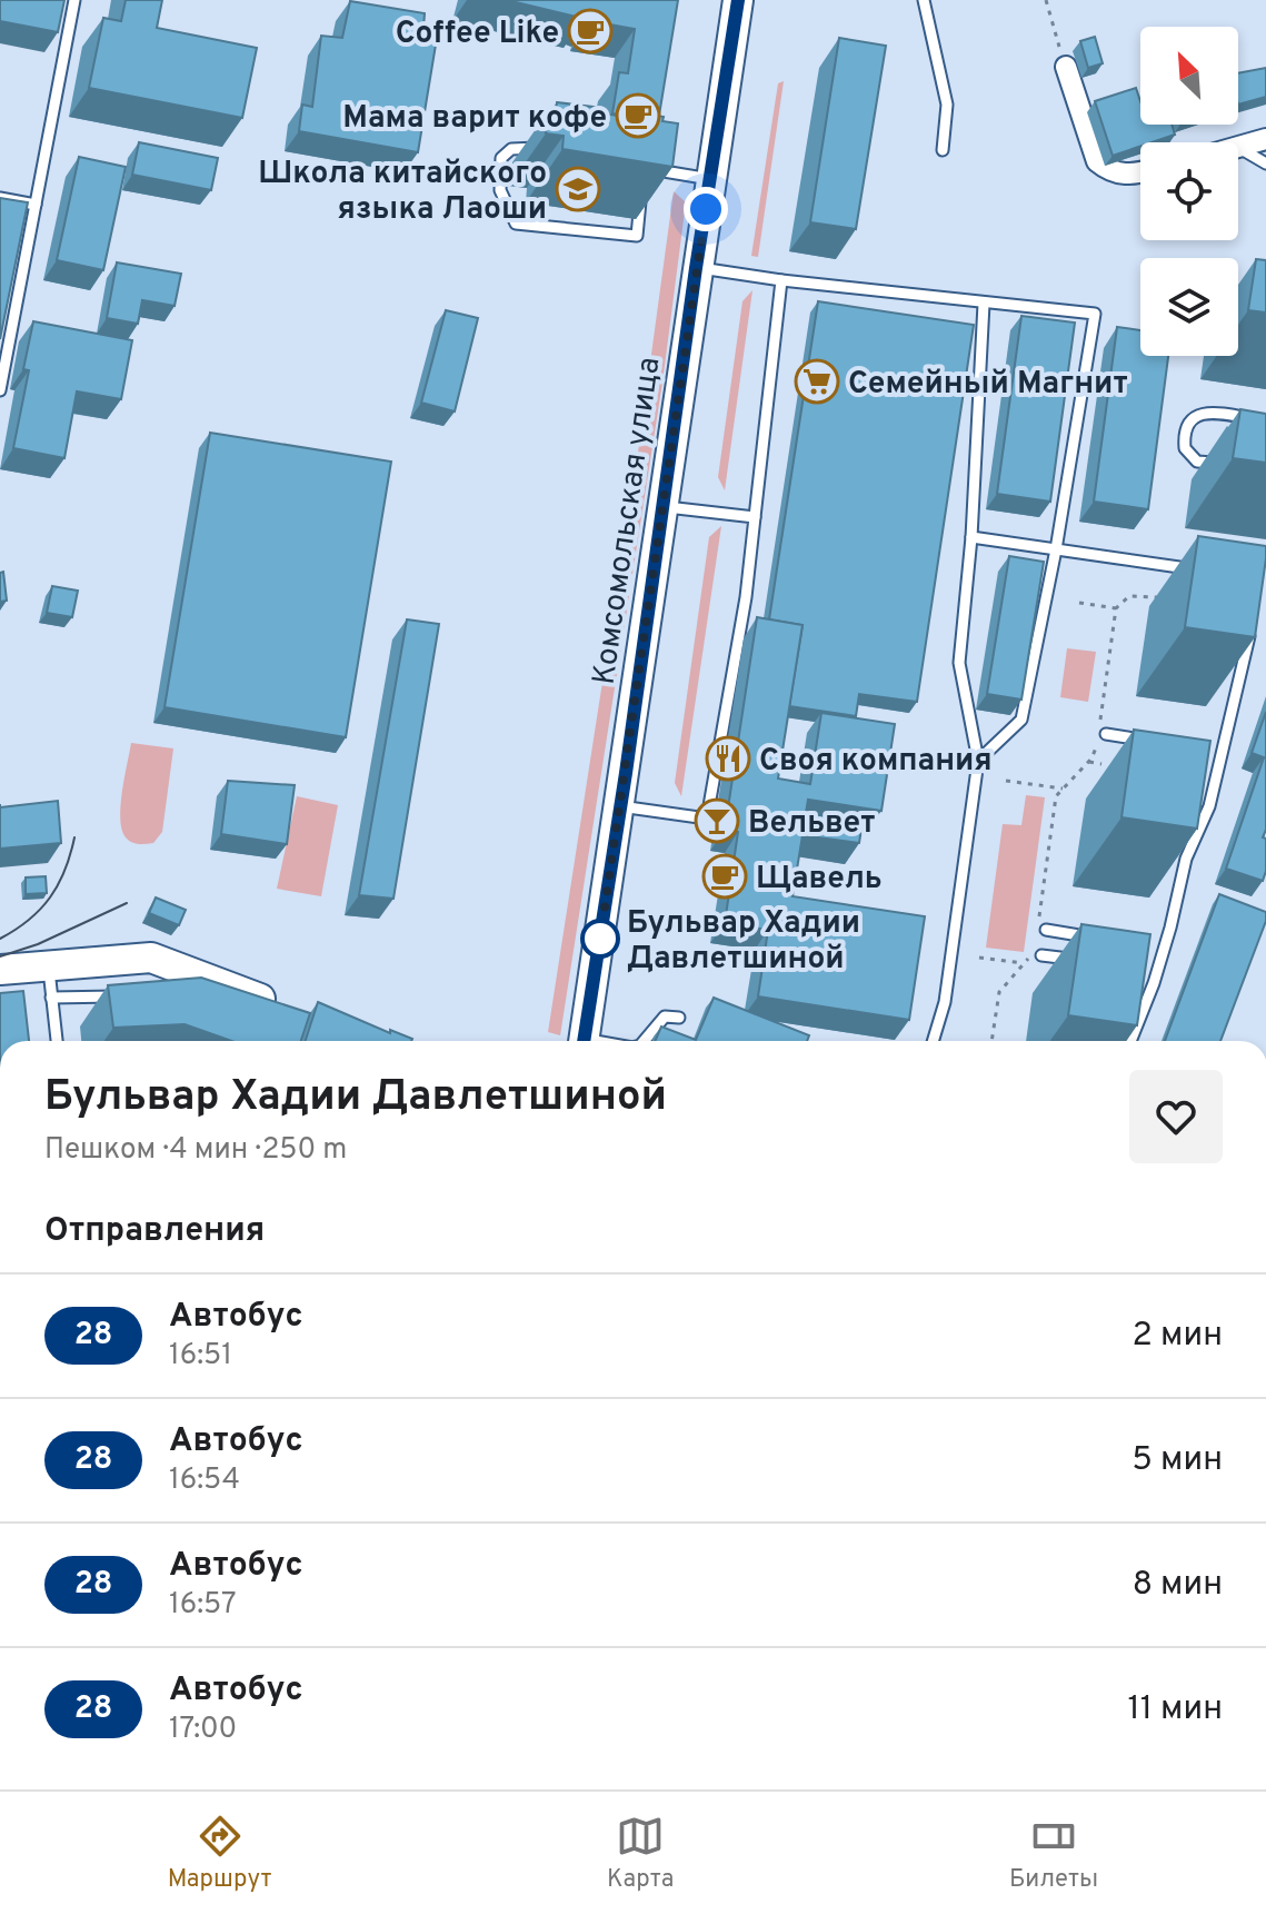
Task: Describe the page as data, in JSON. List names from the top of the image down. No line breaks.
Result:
{"streets":{"main road":["Комсомольская улица"]},"places":{"cafe":["Coffee Like","Мама варит кофе","Щавель"],"school or university":["Школа китайского языка Лаоши"],"supermarket":["Семейный Магнит"],"restaurant":["Своя компания"],"bar":["Вельвет"],"other":["Бульвар Хадии Давлетшиной"]},"lines":["bus line 28"],"north":"top left","page":{"heading":[["Бульвар Хадии Давлетшиной","Пешком · 4 мин · 250 m"],"Отправления"],"list":[{"mark":"28","name":"Автобус","note":"16:51","value":"2 мин"},{"mark":"28","name":"Автобус","note":"16:54","value":"5 мин"},{"mark":"28","name":"Автобус","note":"16:57","value":"8 мин"},{"mark":"28","name":"Автобус","note":"17:00","value":"11 мин"}],"tabs":["Маршрут","Карта","Билеты"]}}
